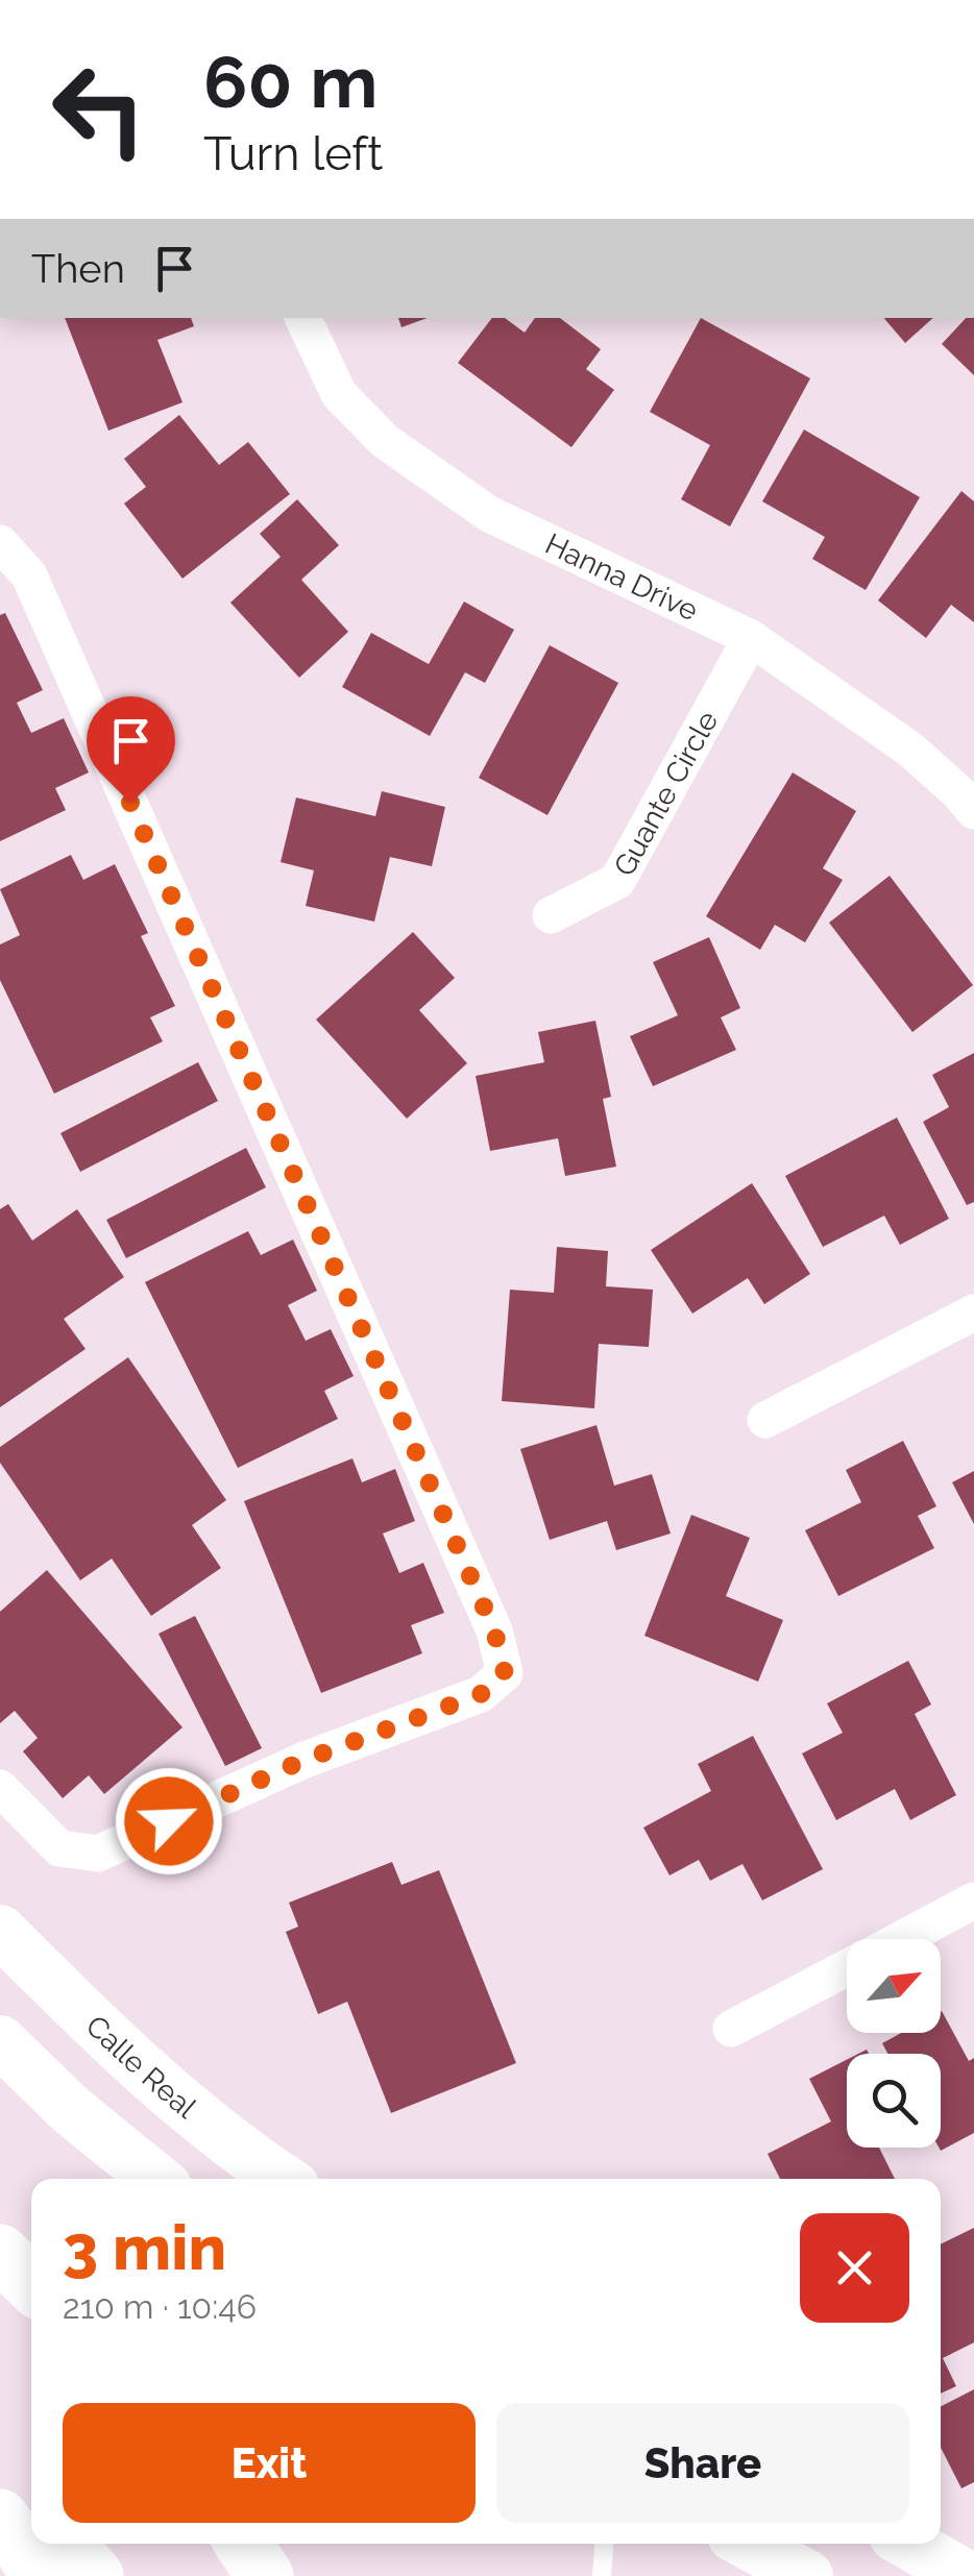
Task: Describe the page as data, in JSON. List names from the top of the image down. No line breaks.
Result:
{"streets":{"main road":["Calle Real"],"street":["Hanna Drive","Guante Circle"]},"crossings":[["Hanna Drive","Guante Circle"]],"north":"top right","page":{"turn":["60 m","Turn left"],"then":"Then","heading":["3 min","210 m · 10:46"],"buttons":["Exit","Share"]}}
